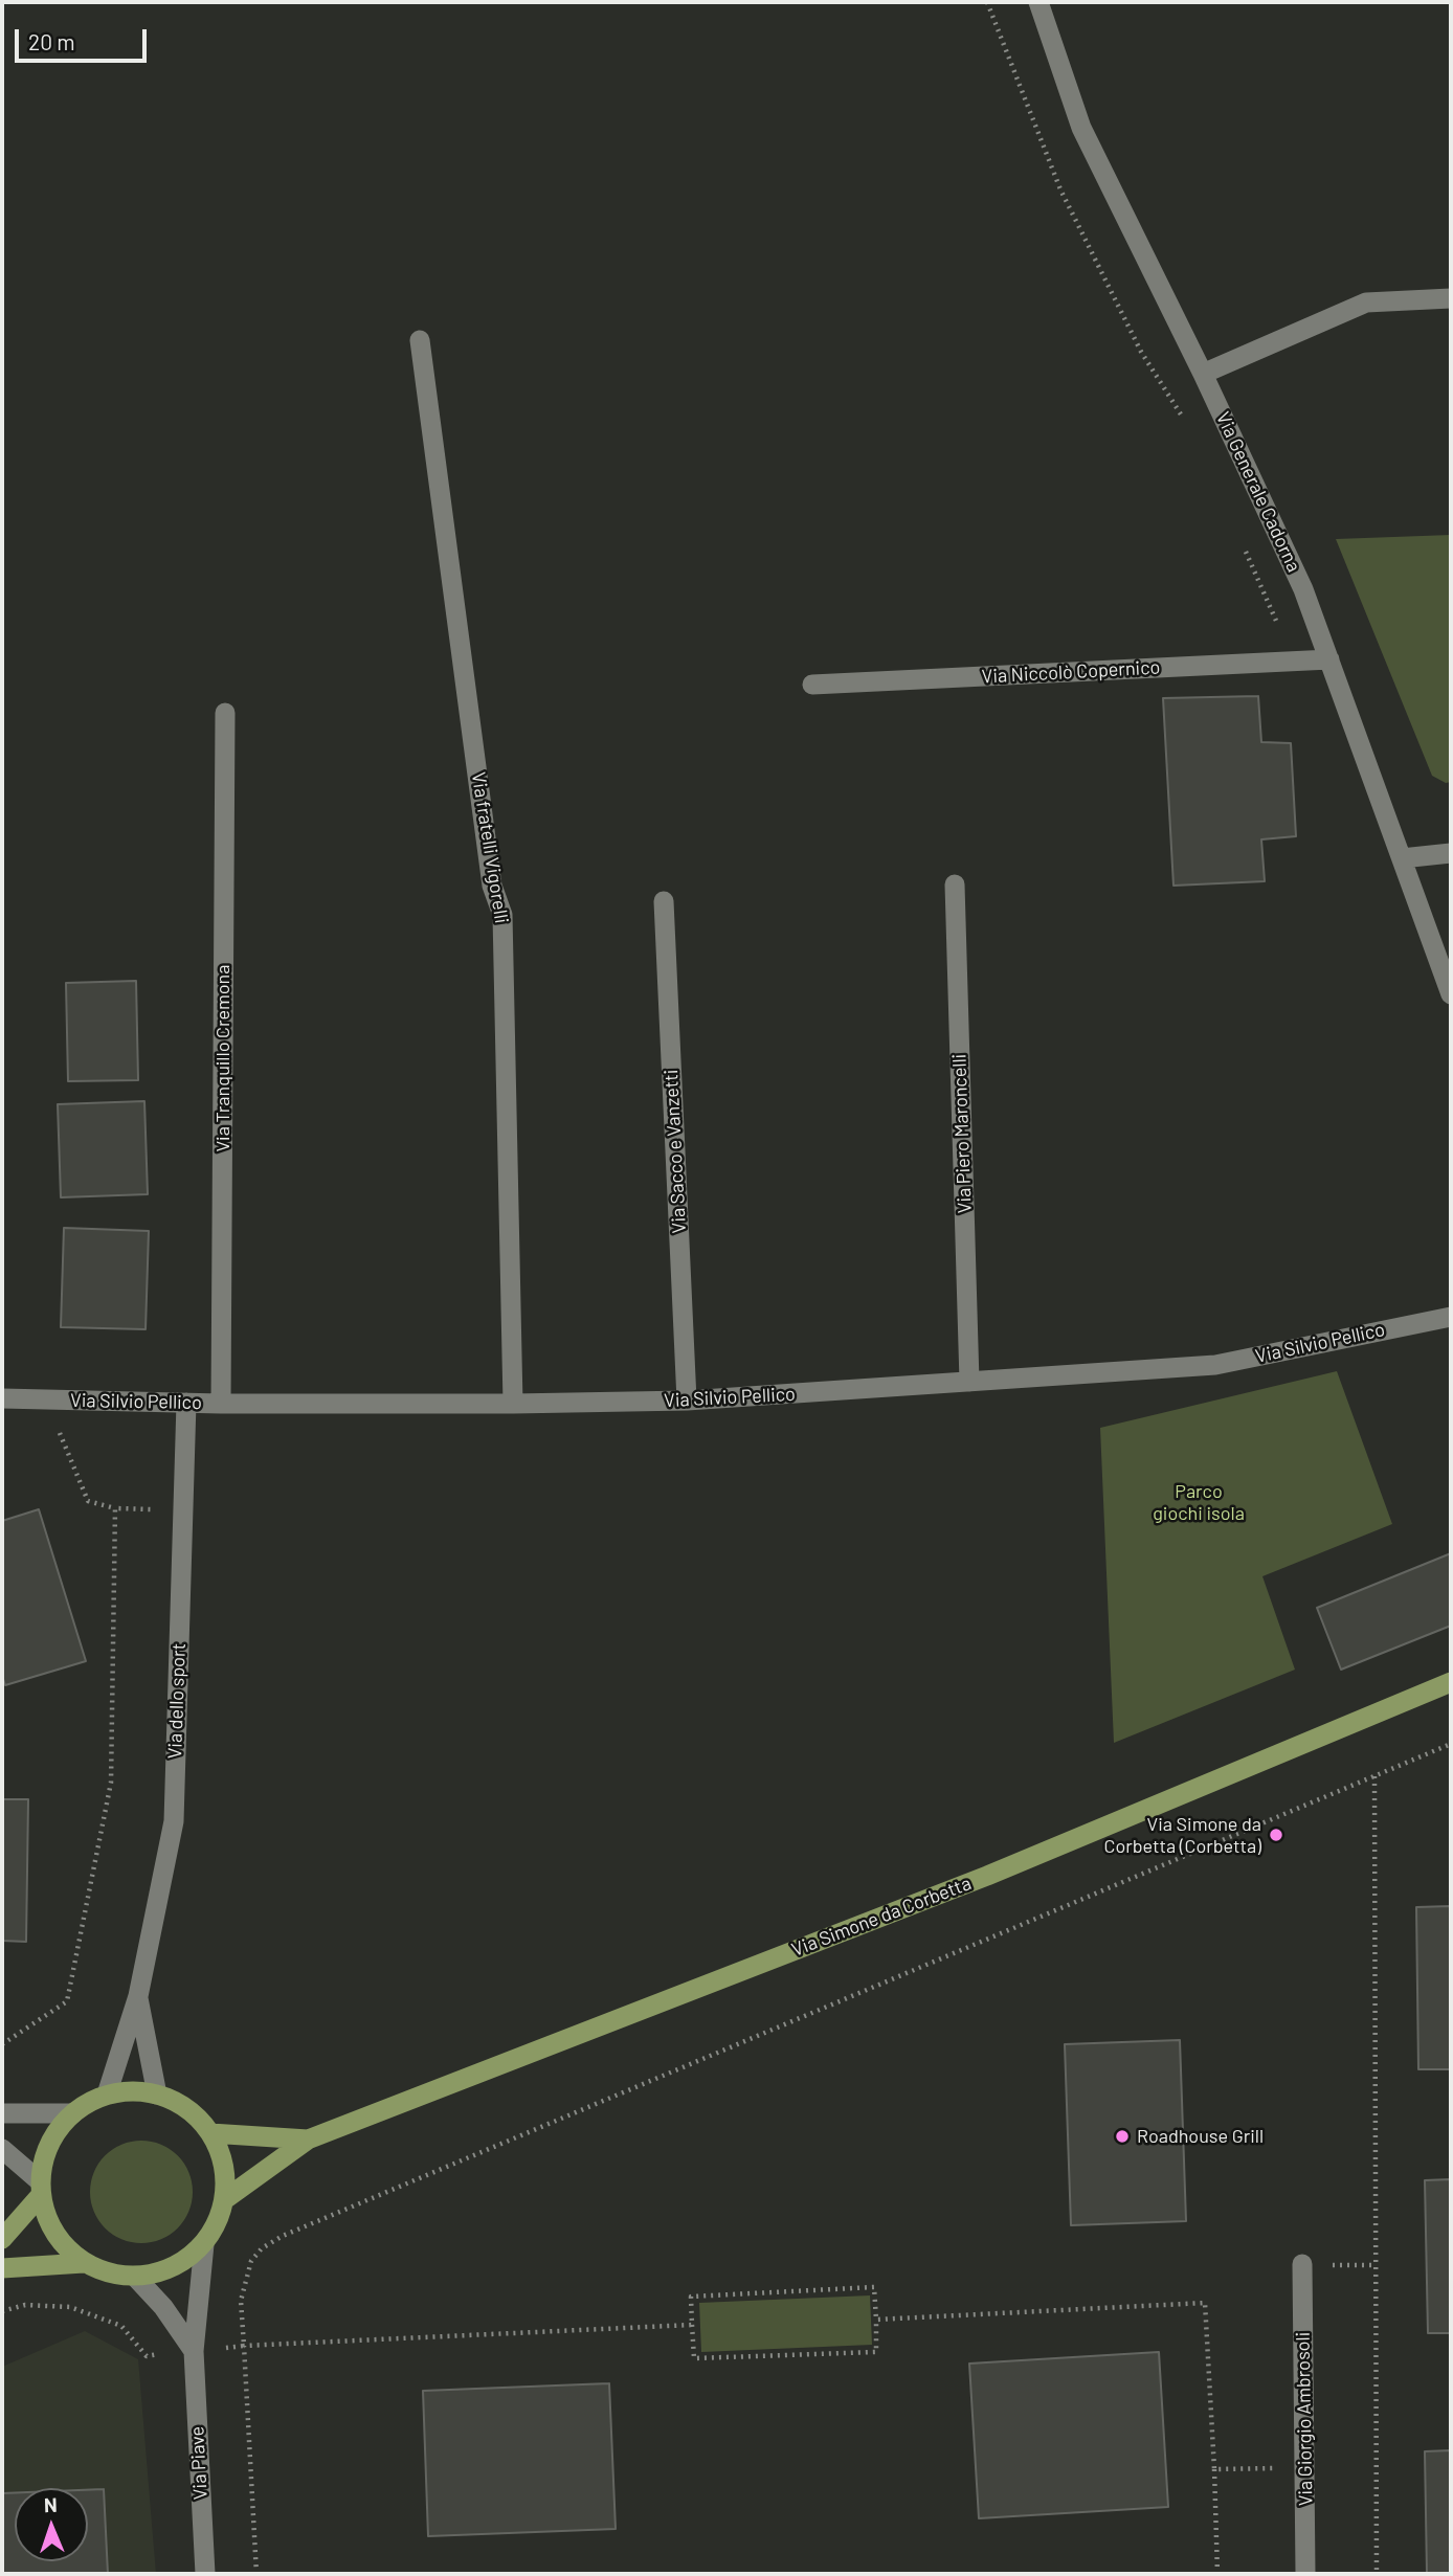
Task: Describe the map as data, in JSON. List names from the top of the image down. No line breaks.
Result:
{"streets":{"main road":["Via Simone da Corbetta"],"street":["Via Generale Cadorna","Via Niccolò Copernico","Via fratelli Vigorelli","Via Tranquillo Cremona","Via Piero Maroncelli","Via Sacco e Vanzetti","Via Silvio Pellico","Via dello sport","Via Giorgio Ambrosoli","Via Piave"]},"crossings":[["Via Generale Cadorna","Via Niccolò Copernico"],["Via fratelli Vigorelli","Via Silvio Pellico"],["Via Tranquillo Cremona","Via Silvio Pellico"],["Via Piero Maroncelli","Via Silvio Pellico"],["Via Sacco e Vanzetti","Via Silvio Pellico"],["Via Silvio Pellico","Via dello sport"],["Via dello sport","Via Simone da Corbetta"],["Via dello sport","Via Piave"],["Via Simone da Corbetta","Via Piave"]],"parks":["Parco giochi isola"],"places":["Via Simone da Corbetta (Corbetta)","Roadhouse Grill"],"scale_bar":"20 m","north":"top"}
